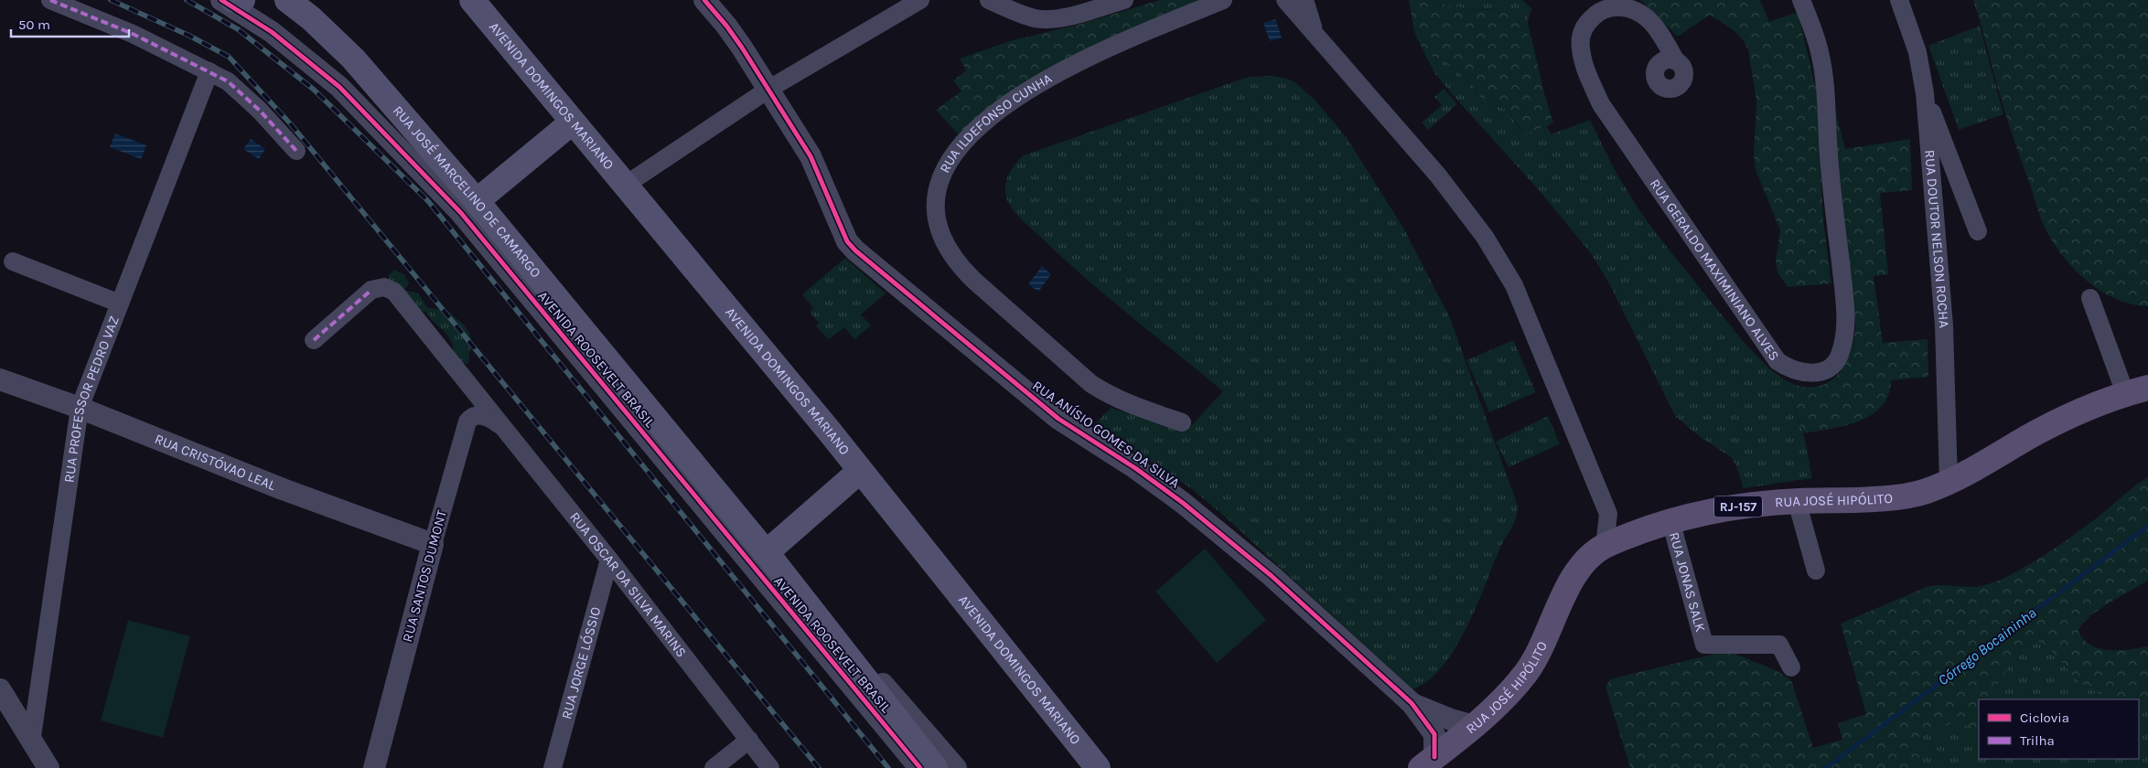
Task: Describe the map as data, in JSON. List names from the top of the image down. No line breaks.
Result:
{"streets":{"main road":["AVENIDA DOMINGOS MARIANO","RUA JOSÉ MARCELINO DE CAMARGO","RUA JOSÉ HIPÓLITO","RJ-157"],"street":["RUA ILDEFONSO CUNHA","RUA DOUTOR NELSON ROCHA","RUA GERALDO MAXIMINIANO ALVES","AVENIDA ROOSEVELT BRASIL","RUA PROFESSOR PEDRO VAZ","RUA ANÍSIO GOMES DA SILVA","RUA CRISTÓVAO LEAL","RUA SANTOS DUMONT","RUA JONAS SALK","RUA OSCAR DA SILVA MARINS","RUA JORGE LÓSSIO"]},"crossings":[["RUA DOUTOR NELSON ROCHA","RUA JOSÉ HIPÓLITO"],["RUA PROFESSOR PEDRO VAZ","RUA CRISTÓVAO LEAL"],["RUA ANÍSIO GOMES DA SILVA","RUA JOSÉ HIPÓLITO"],["RUA CRISTÓVAO LEAL","RUA SANTOS DUMONT"],["RUA JOSÉ HIPÓLITO","RUA JONAS SALK"],["RUA SANTOS DUMONT","RUA OSCAR DA SILVA MARINS"],["RUA OSCAR DA SILVA MARINS","RUA JORGE LÓSSIO"]],"water":["Córrego Bocaininha"],"legend":["Ciclovia","Trilha"],"scale_bar":"50 m"}
